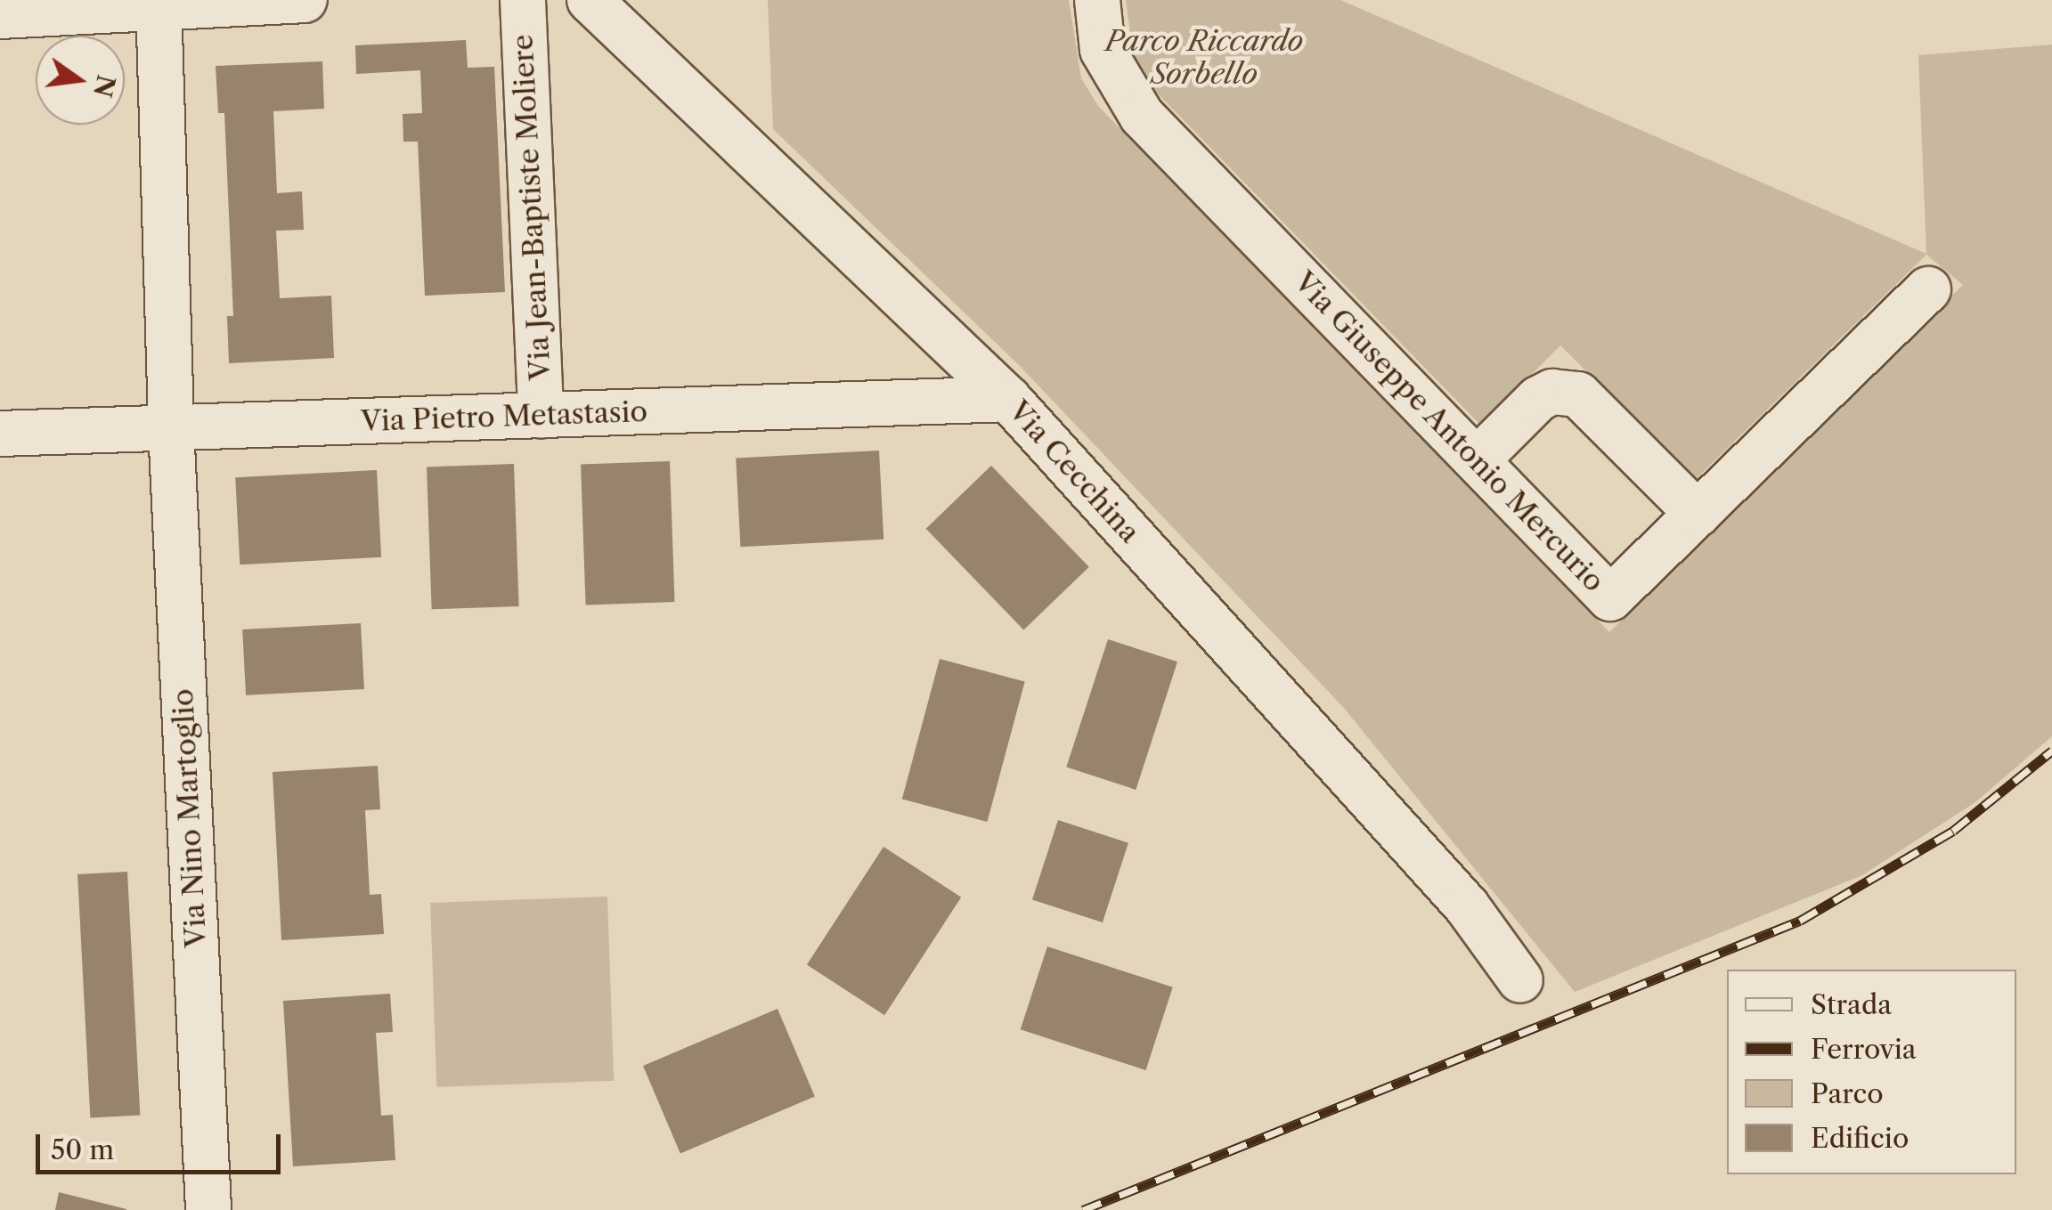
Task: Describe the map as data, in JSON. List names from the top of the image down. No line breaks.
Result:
{"streets":{"street":["Via Jean-Baptiste Moliere","Via Pietro Metastasio","Via Giuseppe Antonio Mercurio","Via Cecchina","Via Nino Martoglio"]},"crossings":[["Via Jean-Baptiste Moliere","Via Pietro Metastasio"],["Via Pietro Metastasio","Via Cecchina"],["Via Pietro Metastasio","Via Nino Martoglio"]],"parks":["Parco Riccardo Sorbello"],"legend":["Strada","Ferrovia","Parco","Edificio"],"scale_bar":"50 m","north":"right"}
